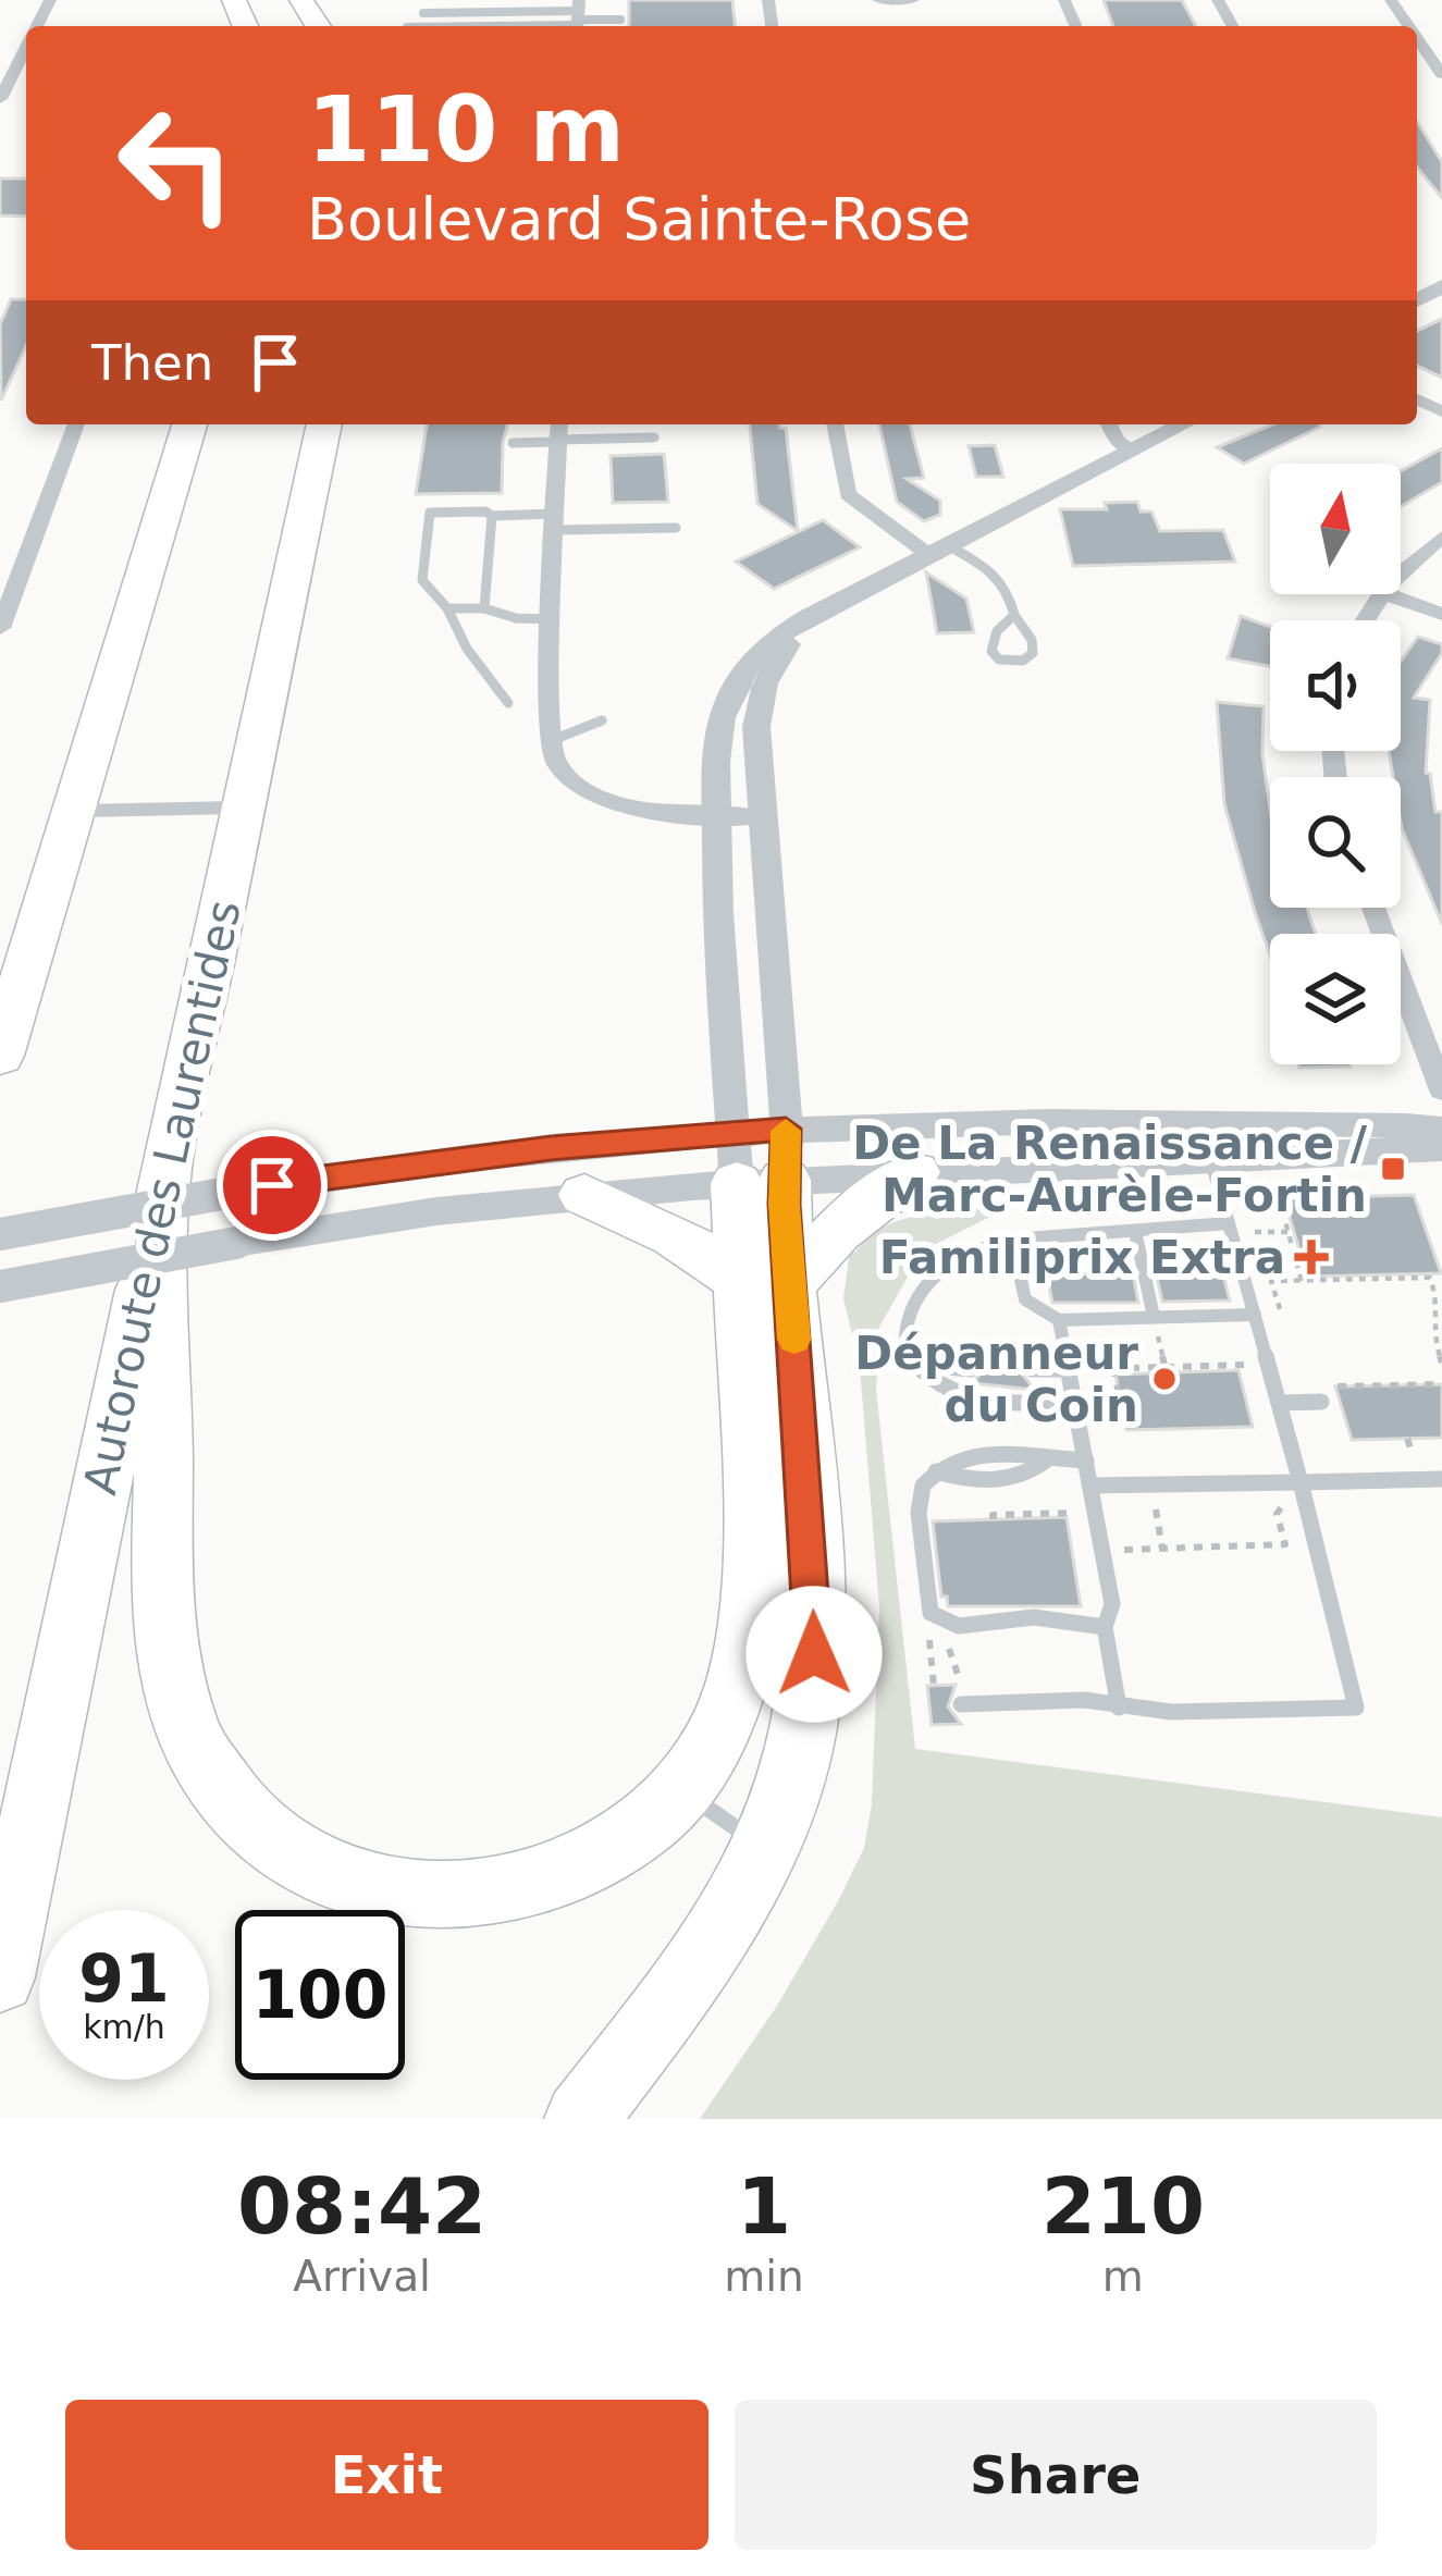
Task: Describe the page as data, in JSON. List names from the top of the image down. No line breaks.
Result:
{"streets":{"highway":["Autoroute des Laurentides"]},"places":{"transit":["De La Renaissance / Marc-Aurèle-Fortin"],"health":["Familiprix Extra"],"other":["Dépanneur du Coin"]},"north":"top","page":{"turn":["110 m","Boulevard Sainte-Rose"],"then":"Then","speed":"91 km/h","limit":"100","eta":["08:42","Arrival","1","min","210","m"],"buttons":["Exit","Share"]}}
